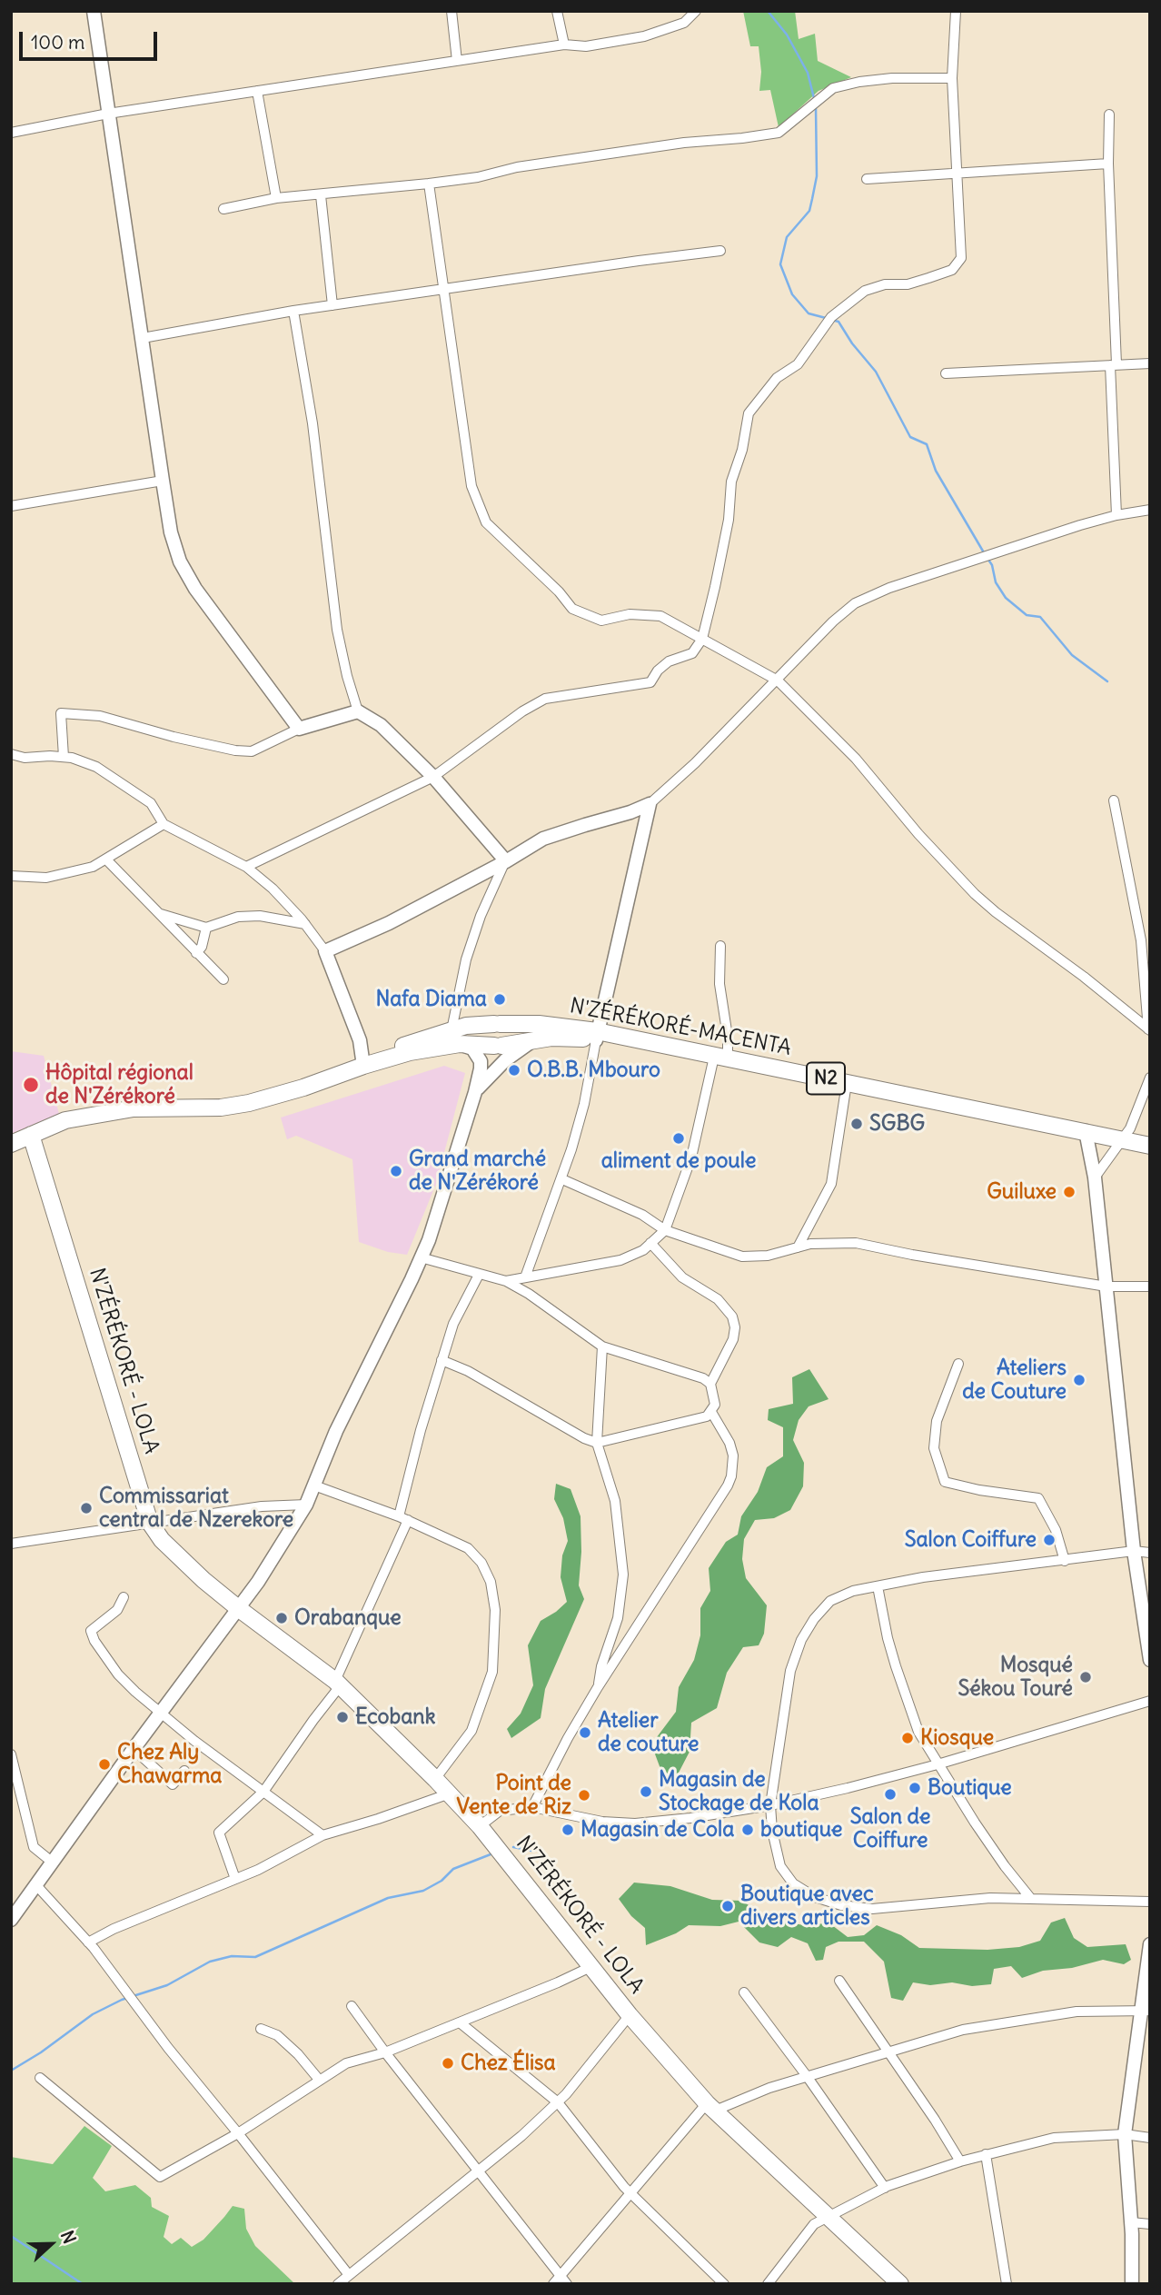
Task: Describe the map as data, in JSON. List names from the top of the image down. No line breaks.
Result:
{"streets":{"highway":["N'ZÉRÉKORÉ-MACENTA","N2","N'ZÉRÉKORÉ - LOLA"]},"crossings":[["N'ZÉRÉKORÉ-MACENTA","N2"],["N2","N'ZÉRÉKORÉ - LOLA"]],"places":["Nafa Diama","O.B.B. Mbouro","Hôpital régional de N'Zérékoré","SGBG","aliment de poule","Grand marché de N'Zérékoré","Guiluxe","Ateliers de Couture","Commissariat central de Nzerekore","Salon Coiffure","Orabanque","Mosqué Sékou Touré","Ecobank","Atelier de couture","Kiosque","Chez Aly Chawarma","Boutique","Magasin de Stockage de Kola","Salon de Coiffure","Point de Vente de Riz","Magasin de Cola","boutique","Boutique avec divers articles","Chez Élisa"],"scale_bar":"100 m","north":"right"}
